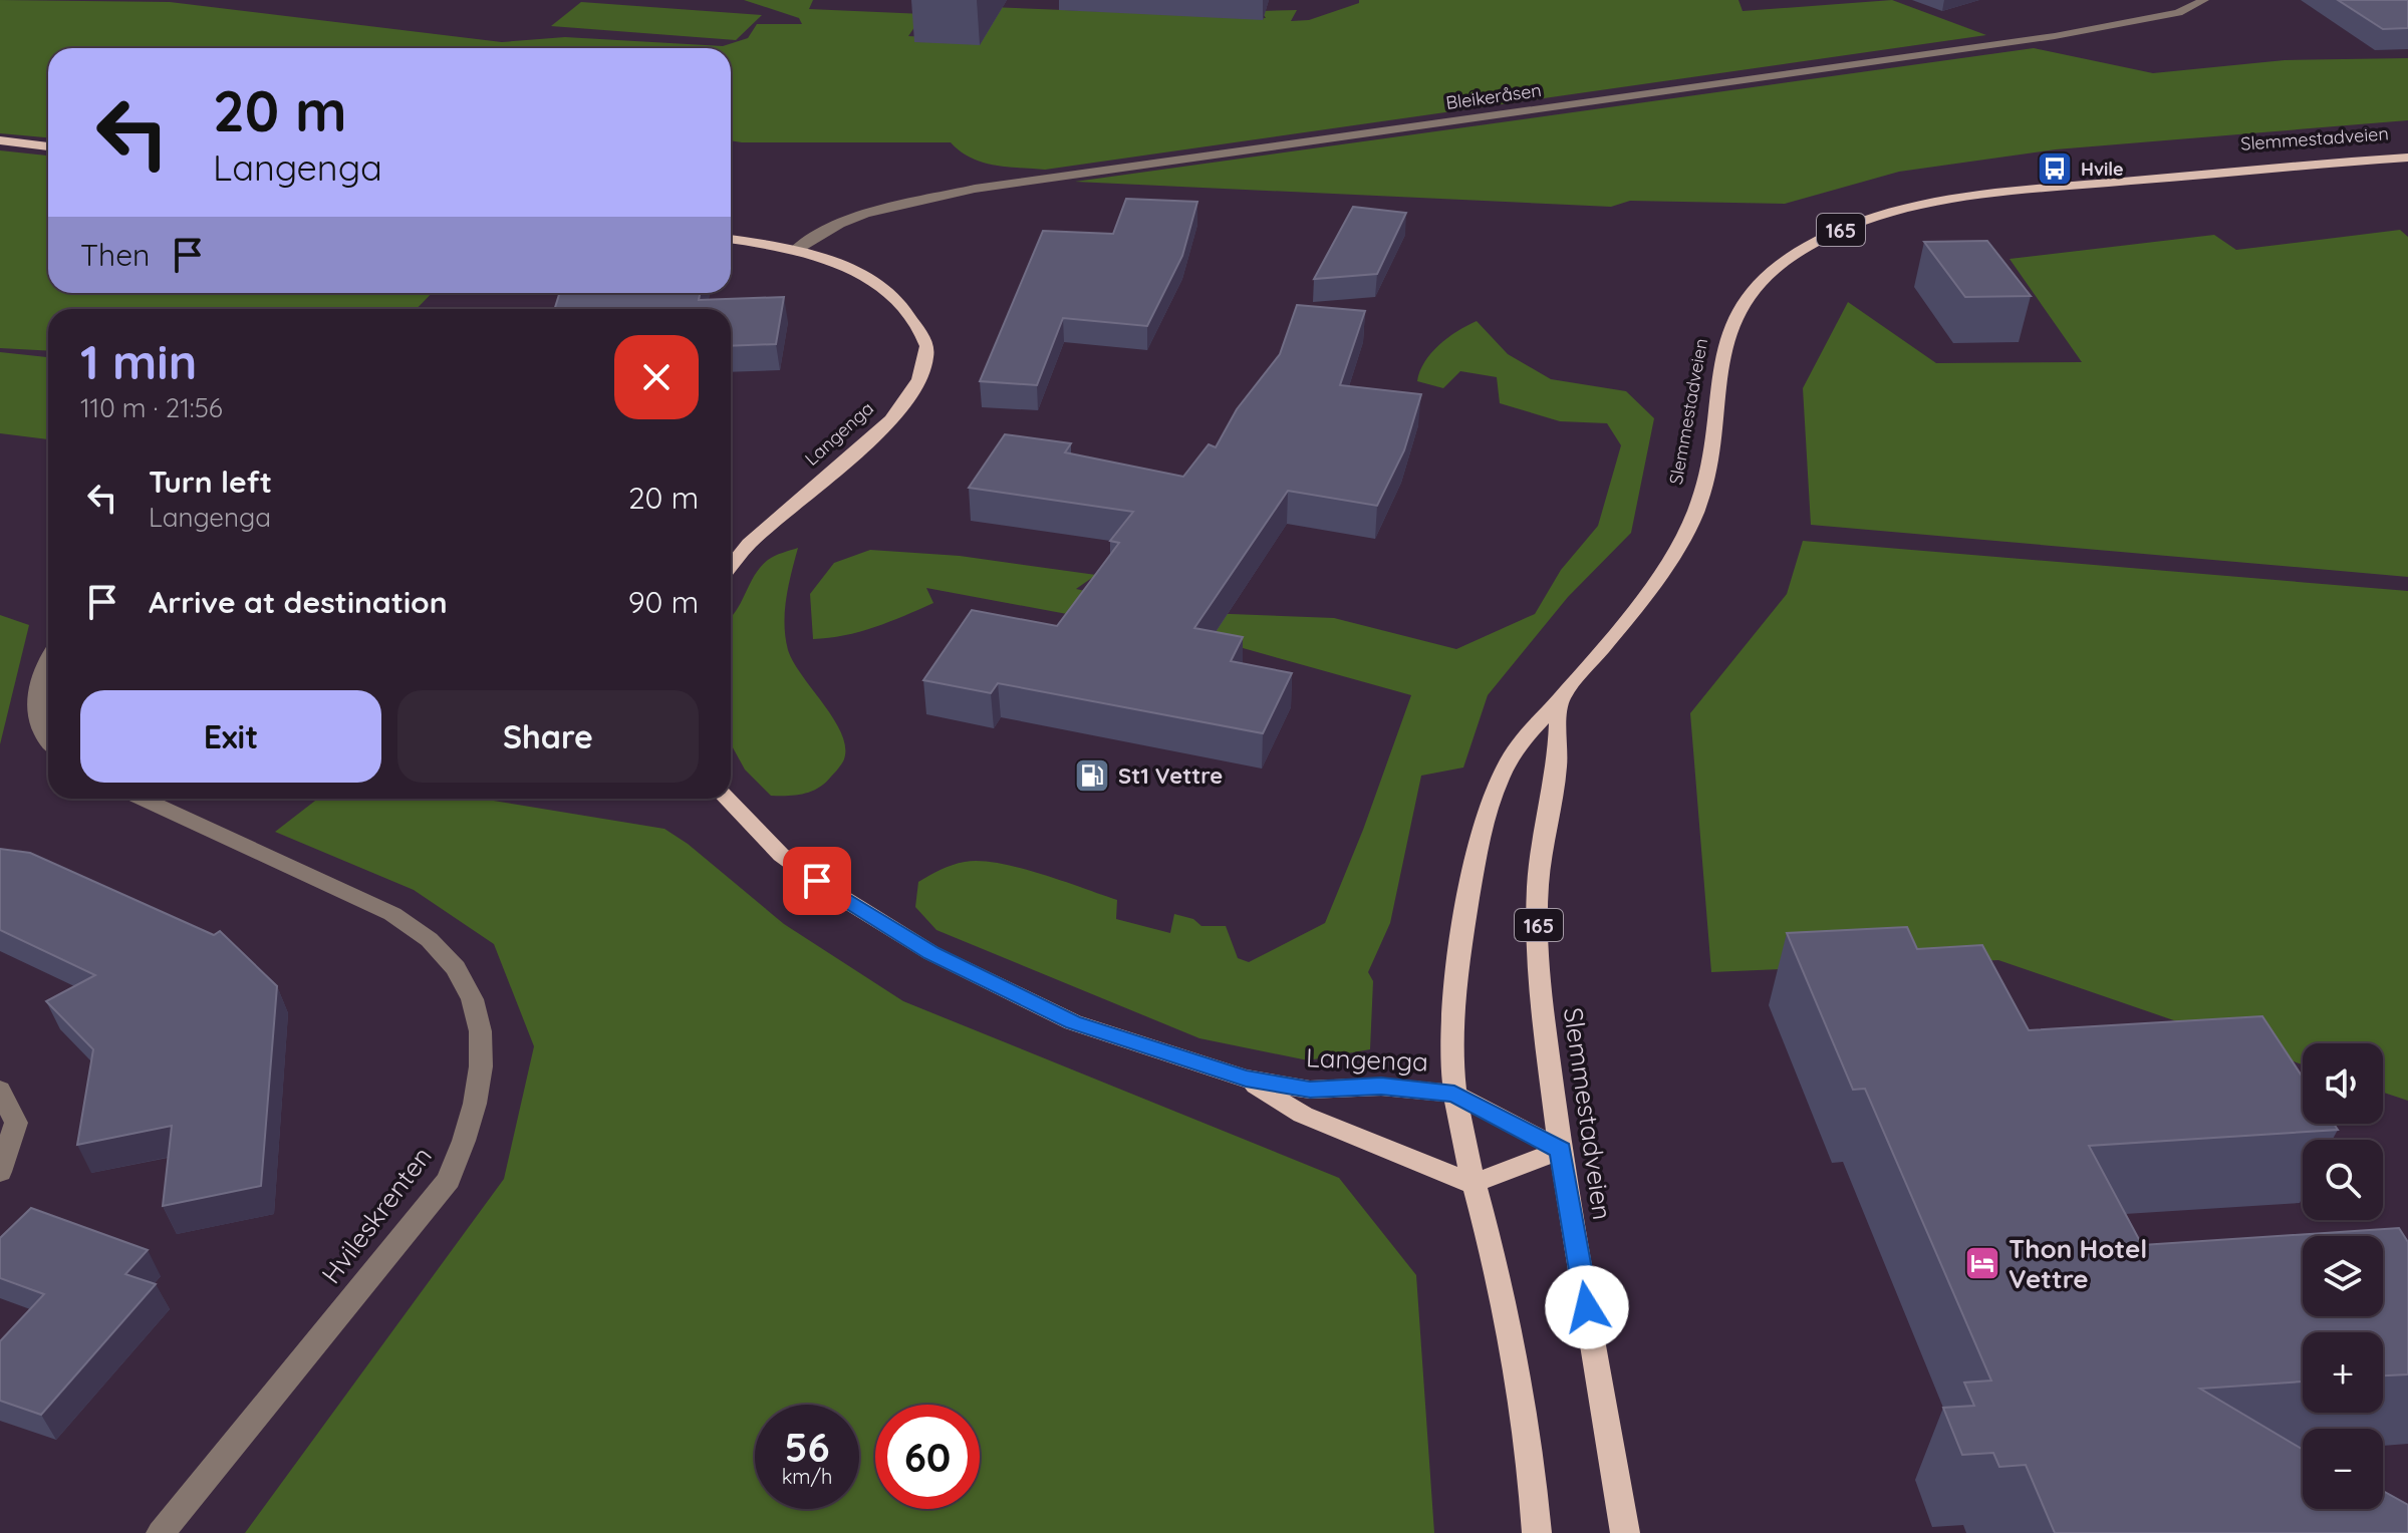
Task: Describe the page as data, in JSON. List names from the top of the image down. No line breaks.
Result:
{"streets":{"main road":["Slemmestadveien","165","Langenga"],"street":["Bleikeråsen","Hvileskrenten"]},"crossings":[["Bleikeråsen","Langenga"],["Slemmestadveien","Langenga"]],"places":{"bus stop":["Hvile"],"fuel station":["St1 Vettre"],"hotel":["Thon Hotel Vettre"]},"page":{"turn":["20 m","Langenga"],"then":"Then","heading":["1 min","110 m · 21:56"],"list":[{"name":"Turn left","note":"Langenga","value":"20 m"},{"name":"Arrive at destination","value":"90 m"}],"buttons":["Exit","Share"],"map_buttons":["+","−"],"speed":"56 km/h","limit":"60"}}
